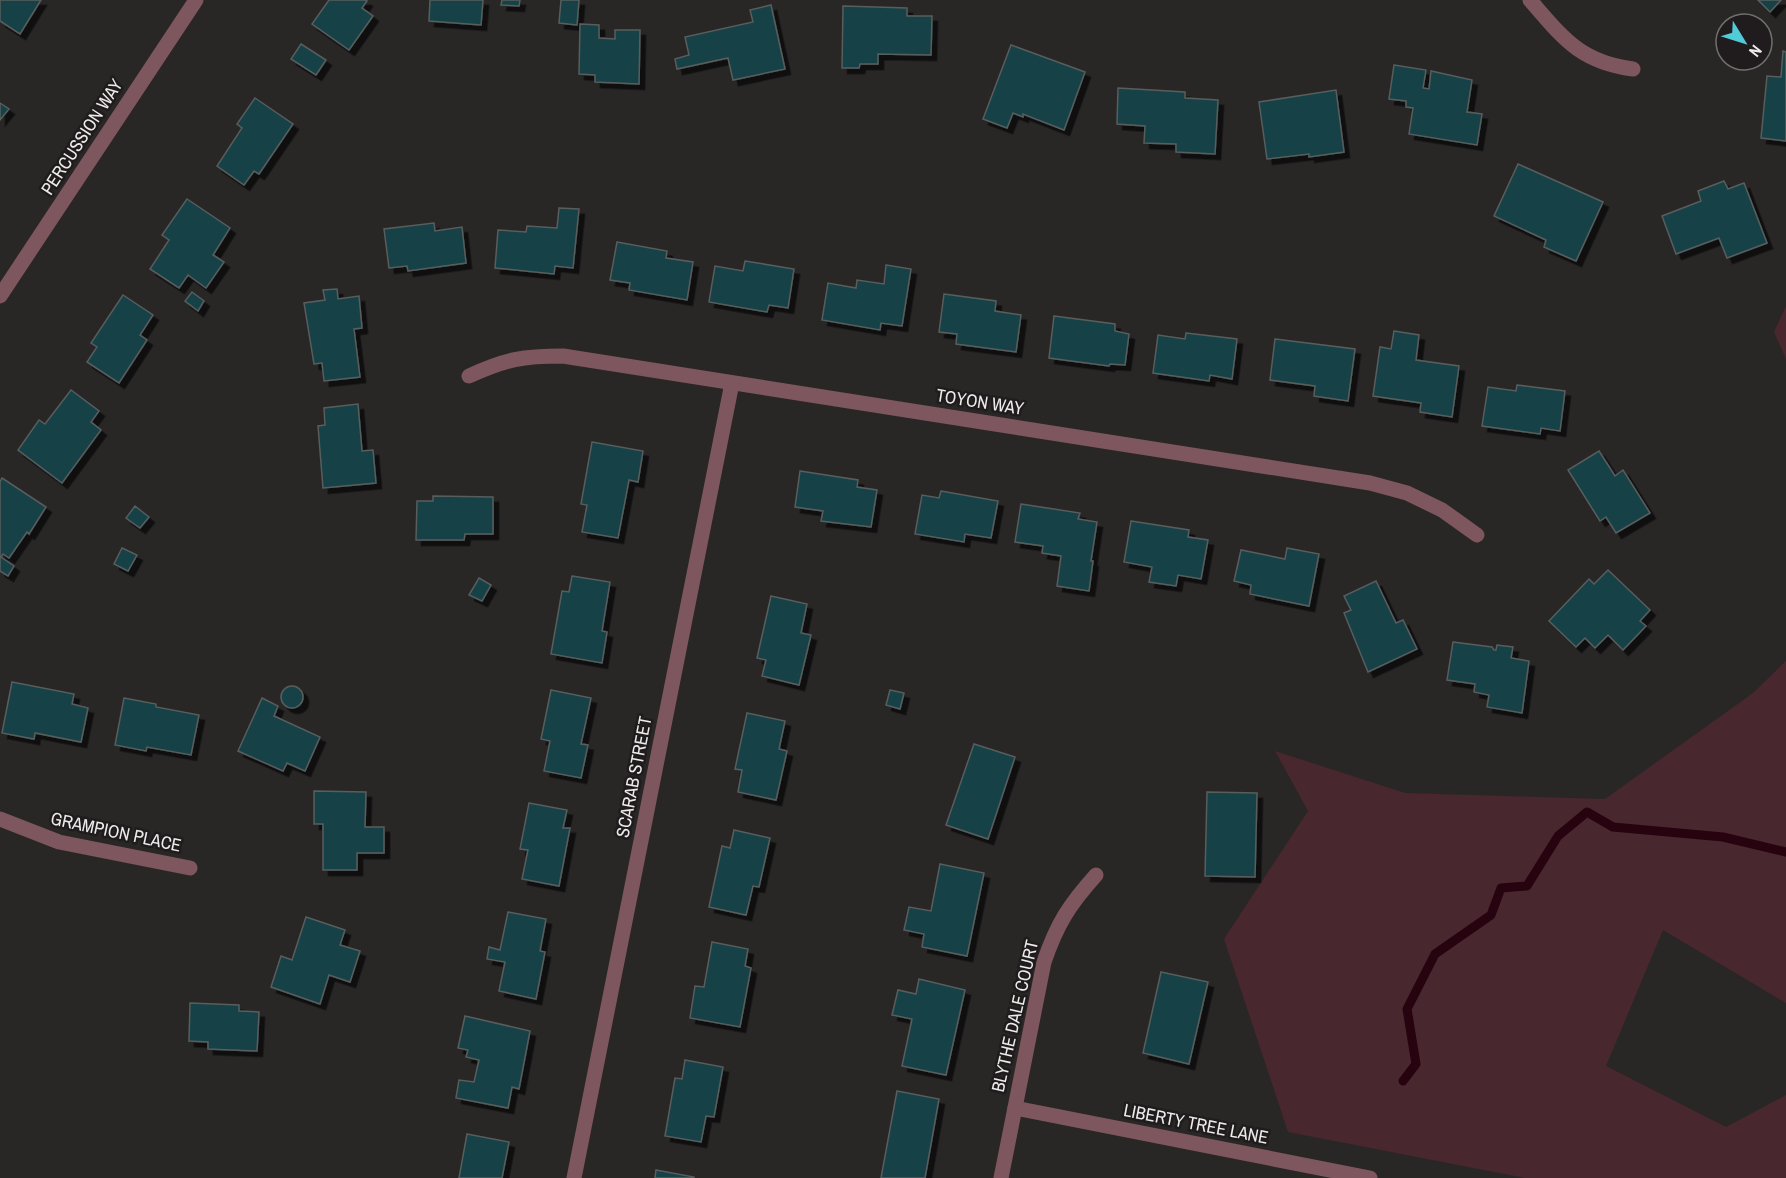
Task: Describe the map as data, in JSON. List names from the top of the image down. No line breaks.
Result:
{"streets":{"street":["PERCUSSION WAY","TOYON WAY","SCARAB STREET","GRAMPION PLACE","BLYTHE DALE COURT","LIBERTY TREE LANE"]},"crossings":[["TOYON WAY","SCARAB STREET"],["BLYTHE DALE COURT","LIBERTY TREE LANE"]],"north":"bottom right"}
